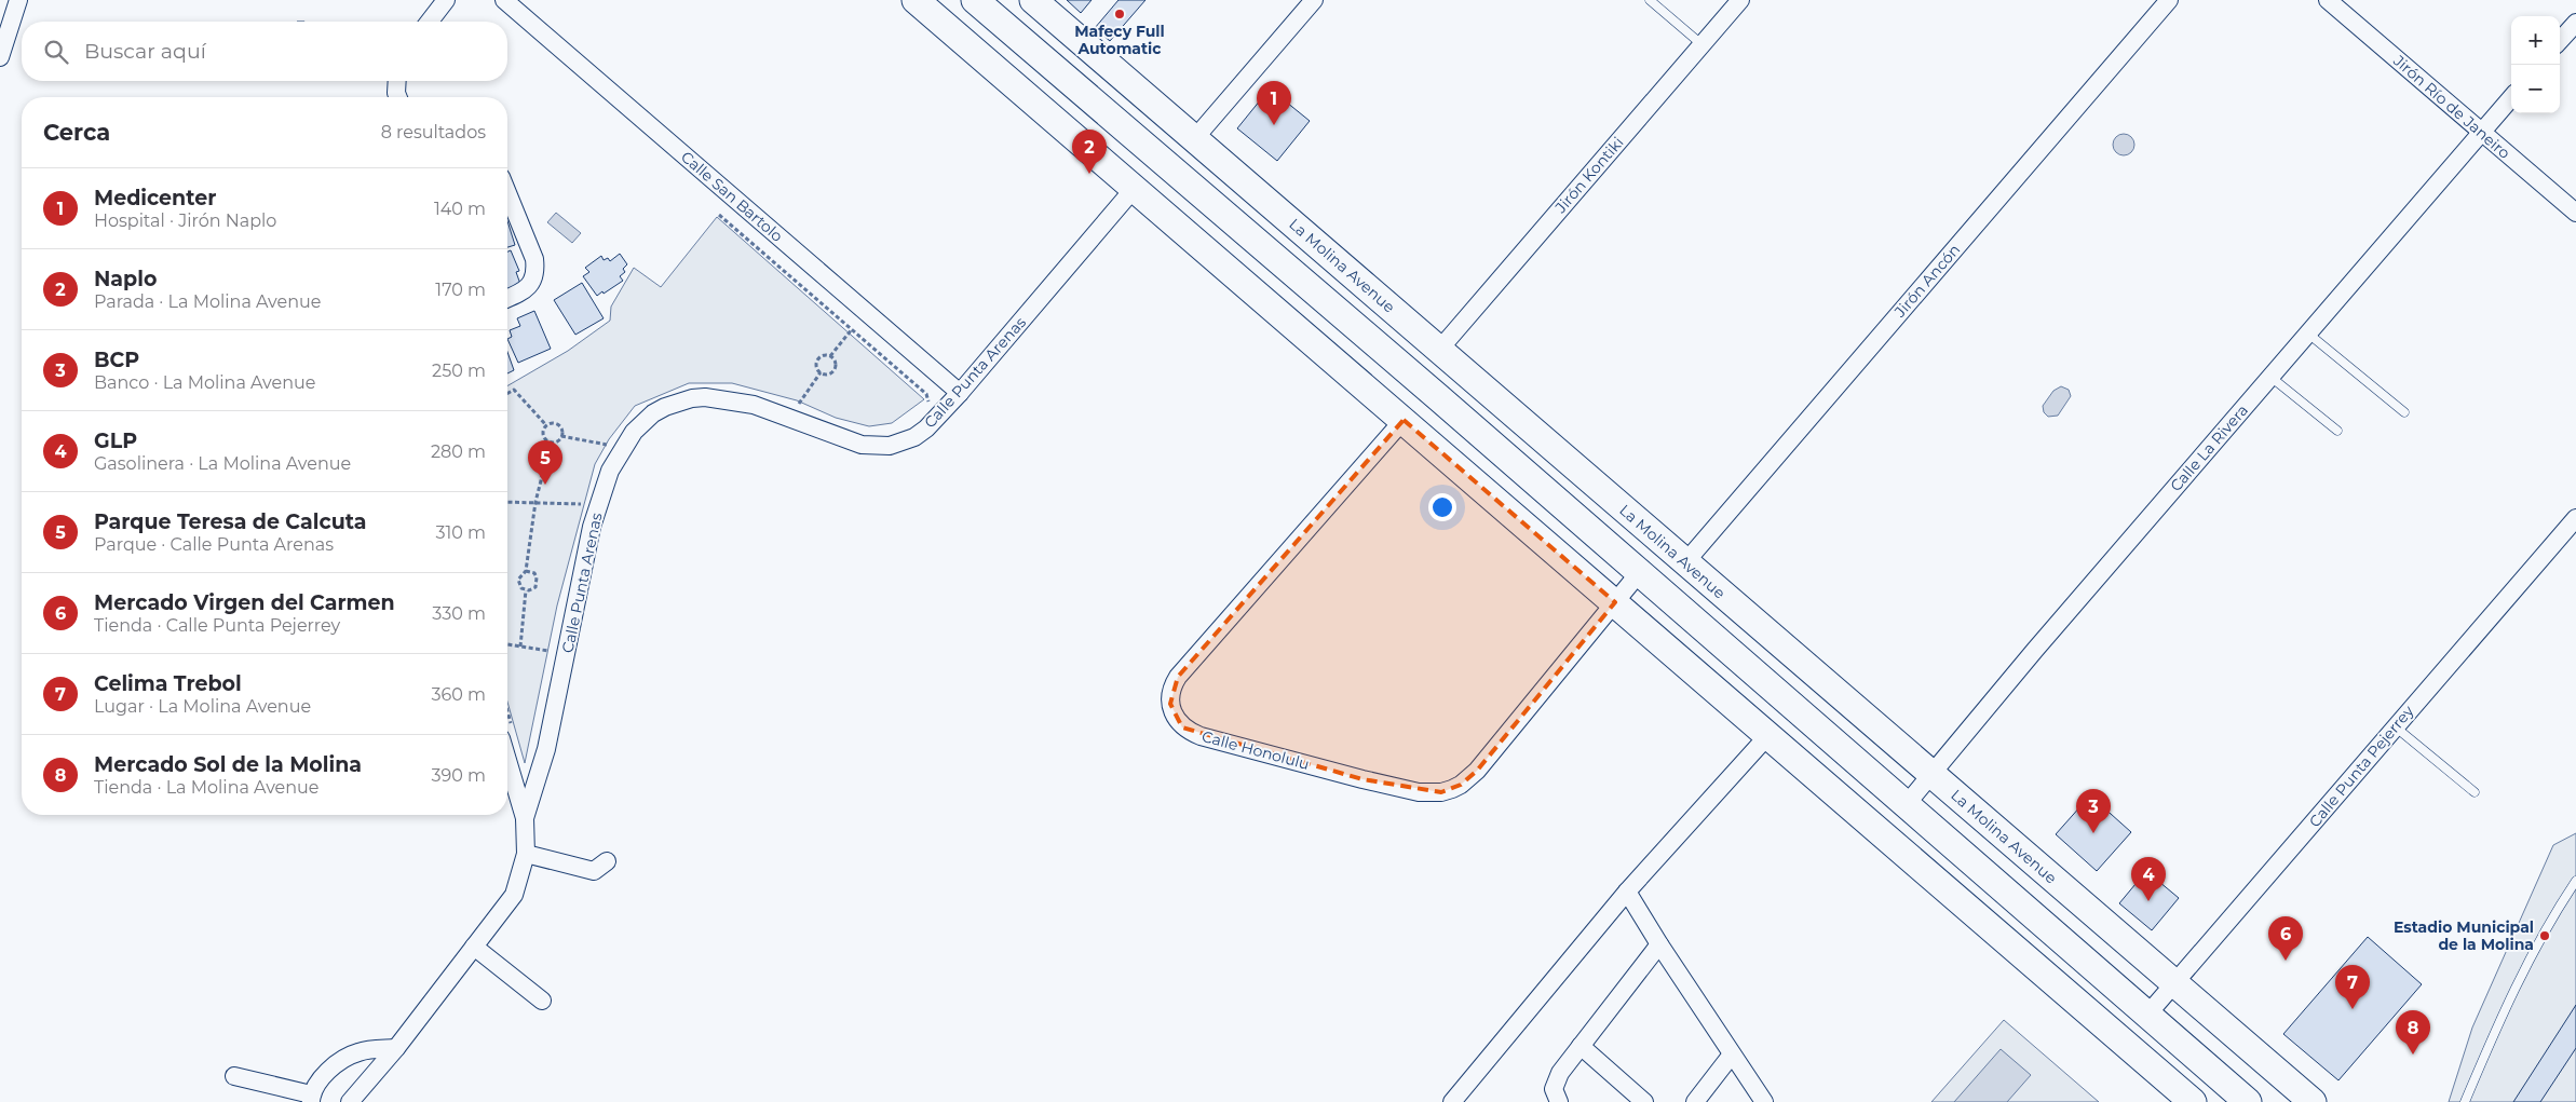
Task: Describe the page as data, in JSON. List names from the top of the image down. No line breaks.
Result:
{"streets":{"main road":["La Molina Avenue"],"street":["Jirón Río de Janeiro","Jirón Kontiki","Calle San Bartolo","Jirón Ancón","Calle Punta Arenas","Calle La Rivera","Calle Honolulu","Calle Punta Pejerrey"]},"crossings":[["Jirón Río de Janeiro","Calle La Rivera"],["Jirón Kontiki","La Molina Avenue"],["Calle San Bartolo","Calle Punta Arenas"],["La Molina Avenue","Jirón Ancón"],["La Molina Avenue","Calle La Rivera"],["La Molina Avenue","Calle Punta Pejerrey"]],"places":["Mafecy Full Automatic","Estadio Municipal de la Molina"],"page":{"map_buttons":["+","−"],"search":"Buscar aquí","pins":["1","2","5","3","4","6","7","8"],"heading":["Cerca","8 resultados"],"list":[{"mark":"1","name":"Medicenter","note":"Hospital · Jirón Naplo","value":"140 m"},{"mark":"2","name":"Naplo","note":"Parada · La Molina Avenue","value":"170 m"},{"mark":"3","name":"BCP","note":"Banco · La Molina Avenue","value":"250 m"},{"mark":"4","name":"GLP","note":"Gasolinera · La Molina Avenue","value":"280 m"},{"mark":"5","name":"Parque Teresa de Calcuta","note":"Parque · Calle Punta Arenas","value":"310 m"},{"mark":"6","name":"Mercado Virgen del Carmen","note":"Tienda · Calle Punta Pejerrey","value":"330 m"},{"mark":"7","name":"Celima Trebol","note":"Lugar · La Molina Avenue","value":"360 m"},{"mark":"8","name":"Mercado Sol de la Molina","note":"Tienda · La Molina Avenue","value":"390 m"}]}}
